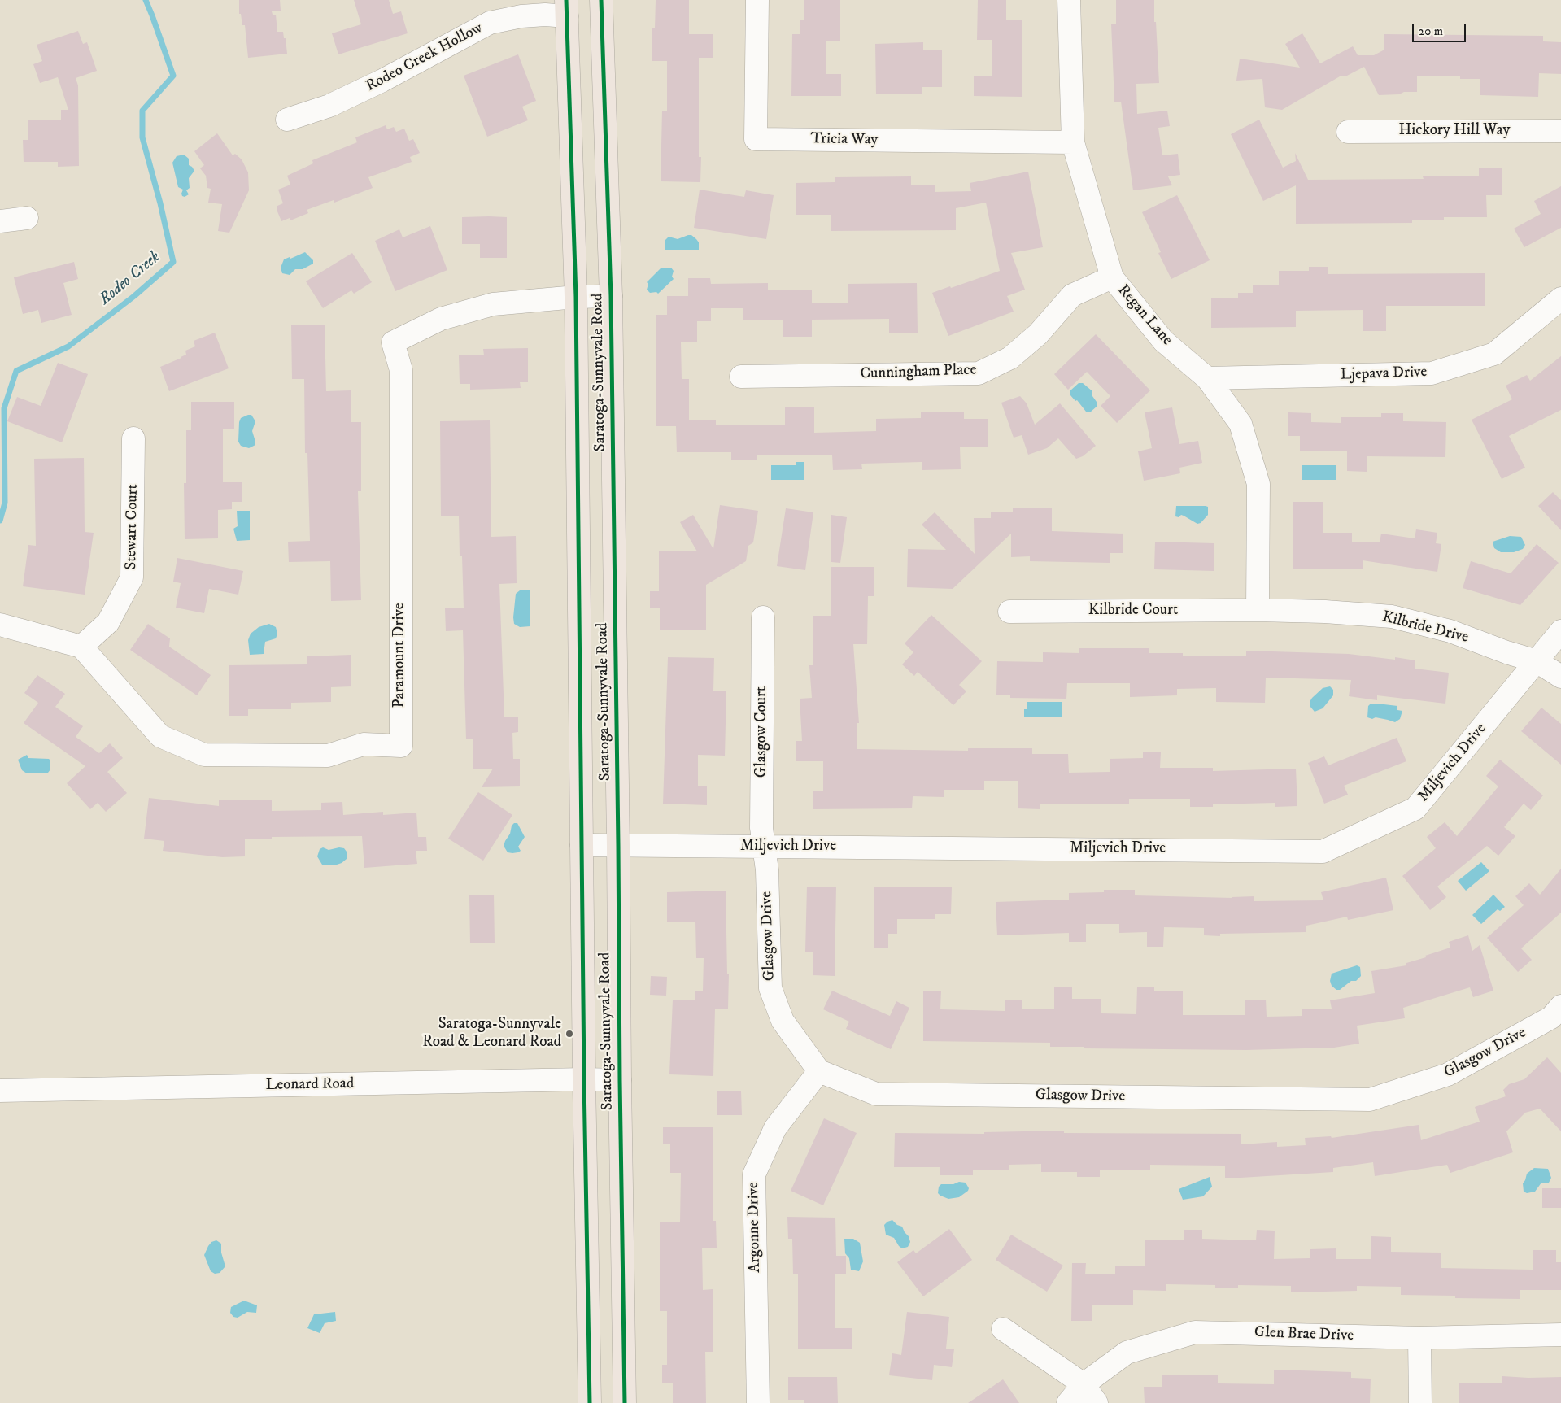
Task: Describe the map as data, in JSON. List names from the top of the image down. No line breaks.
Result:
{"streets":{"main road":["Saratoga-Sunnyvale Road"],"street":["Rodeo Creek Hollow","Hickory Hill Way","Tricia Way","Regan Lane","Cunningham Place","Ljepava Drive","Stewart Court","Kilbride Court","Kilbride Drive","Paramount Drive","Glasgow Court","Miljevich Drive","Glasgow Drive","Leonard Road","Argonne Drive","Glen Brae Drive"]},"crossings":[["Rodeo Creek Hollow","Saratoga-Sunnyvale Road"],["Tricia Way","Regan Lane"],["Regan Lane","Cunningham Place"],["Regan Lane","Ljepava Drive"],["Regan Lane","Kilbride Court"],["Regan Lane","Kilbride Drive"],["Saratoga-Sunnyvale Road","Paramount Drive"],["Saratoga-Sunnyvale Road","Miljevich Drive"],["Saratoga-Sunnyvale Road","Leonard Road"],["Stewart Court","Paramount Drive"],["Kilbride Court","Kilbride Drive"],["Kilbride Drive","Miljevich Drive"],["Glasgow Court","Miljevich Drive"],["Glasgow Court","Glasgow Drive"],["Miljevich Drive","Glasgow Drive"],["Glasgow Drive","Argonne Drive"]],"water":["Rodeo Creek"],"places":["Saratoga-Sunnyvale Road & Leonard Road"],"scale_bar":"20 m"}
